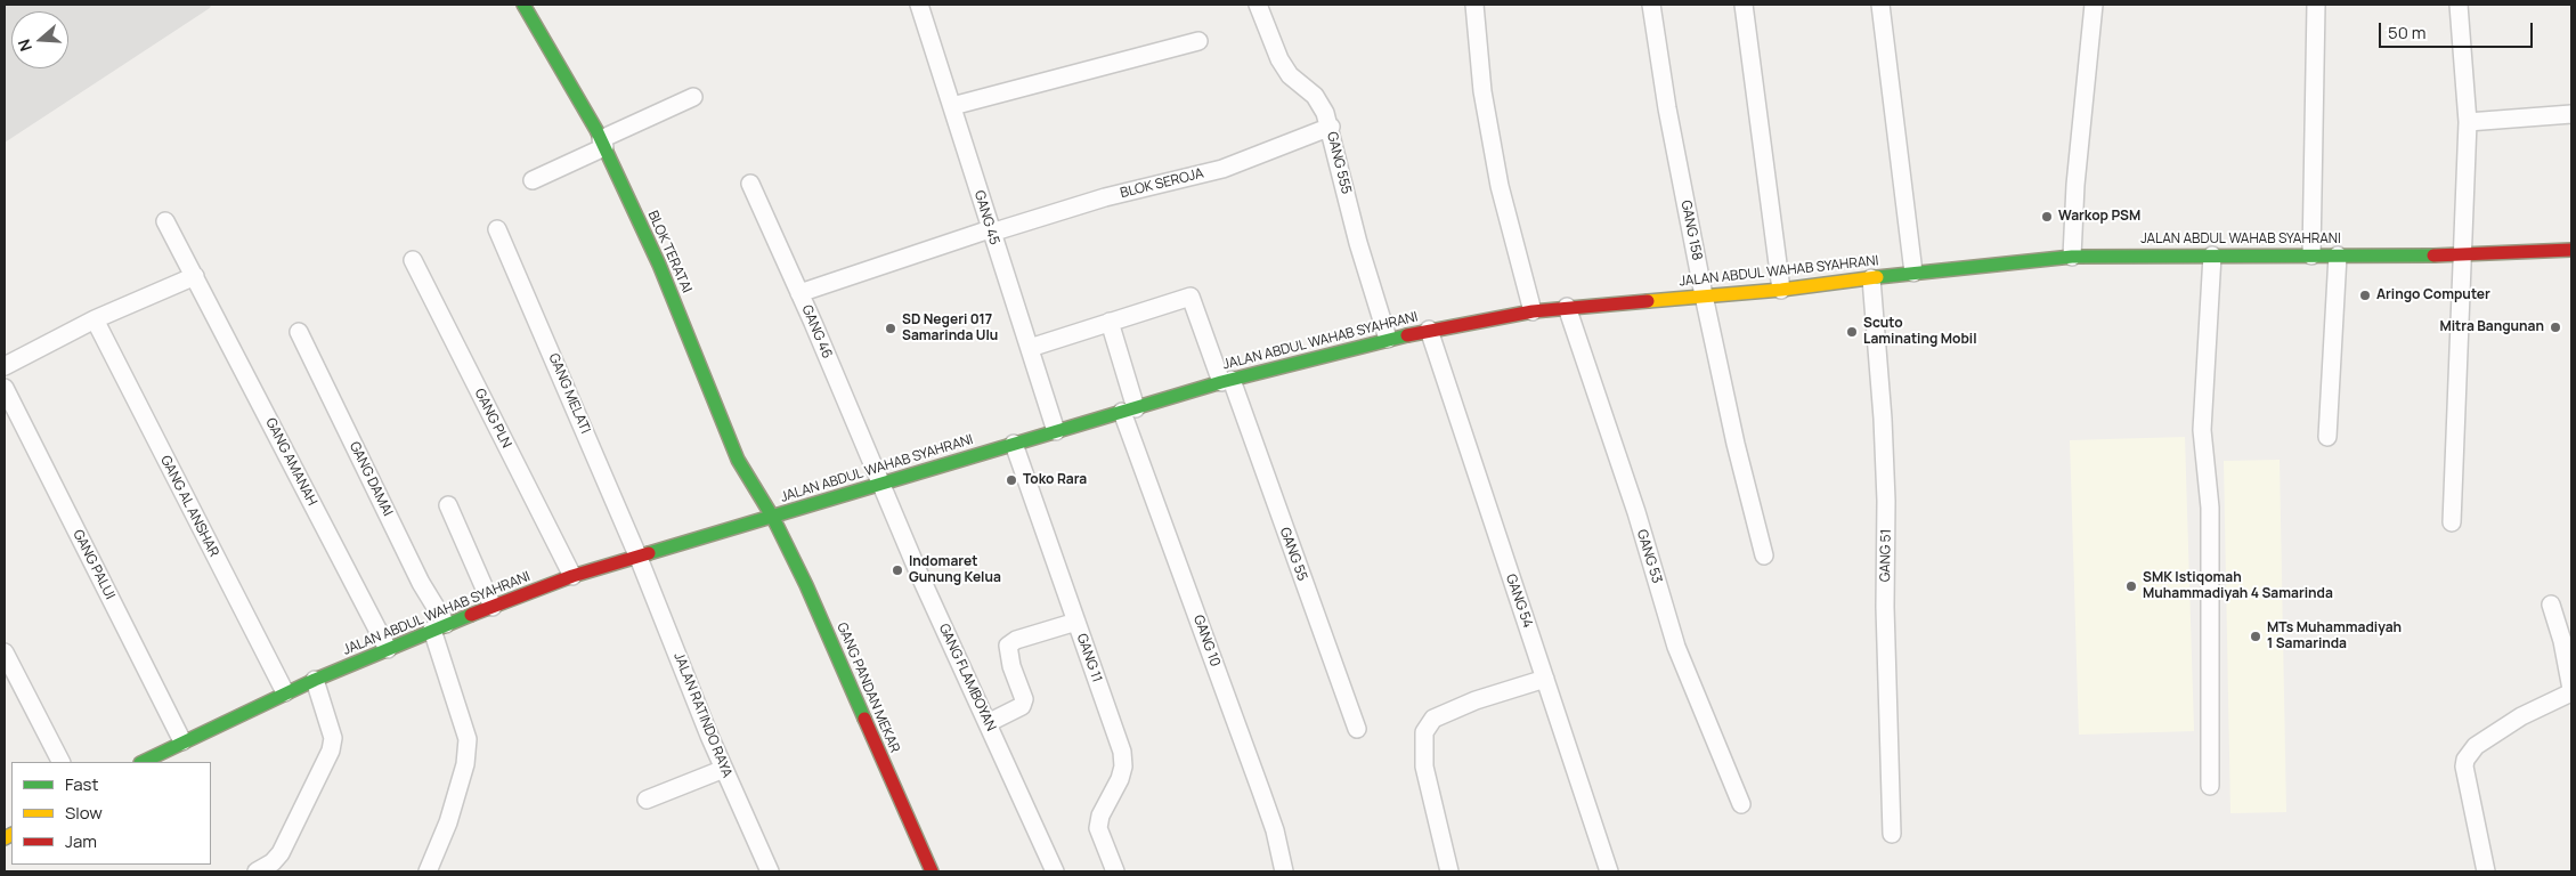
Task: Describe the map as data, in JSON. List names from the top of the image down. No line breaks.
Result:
{"streets":{"main road":["JALAN ABDUL WAHAB SYAHRANI","BLOK TERATAI","GANG PANDAN MEKAR"],"street":["GANG 555","BLOK SEROJA","GANG 45","GANG 158","GANG 46","GANG MELATI","GANG PLN","GANG AMANAH","GANG DAMAI","GANG AL ANSHAR","GANG 55","GANG 51","GANG 53","GANG PALUI","GANG 54","GANG 10","GANG 11","GANG FLAMBOYAN","JALAN RATINDO RAYA"]},"crossings":[["GANG 555","BLOK SEROJA"],["GANG 555","JALAN ABDUL WAHAB SYAHRANI"],["BLOK SEROJA","GANG 45"],["BLOK SEROJA","GANG 46"],["GANG 45","JALAN ABDUL WAHAB SYAHRANI"],["GANG 158","JALAN ABDUL WAHAB SYAHRANI"],["JALAN ABDUL WAHAB SYAHRANI","BLOK TERATAI"],["JALAN ABDUL WAHAB SYAHRANI","GANG 46"],["JALAN ABDUL WAHAB SYAHRANI","GANG MELATI"],["JALAN ABDUL WAHAB SYAHRANI","GANG PLN"],["JALAN ABDUL WAHAB SYAHRANI","GANG AMANAH"],["JALAN ABDUL WAHAB SYAHRANI","GANG DAMAI"],["JALAN ABDUL WAHAB SYAHRANI","GANG AL ANSHAR"],["JALAN ABDUL WAHAB SYAHRANI","GANG 55"],["JALAN ABDUL WAHAB SYAHRANI","GANG 51"],["JALAN ABDUL WAHAB SYAHRANI","GANG 53"],["JALAN ABDUL WAHAB SYAHRANI","GANG PALUI"],["JALAN ABDUL WAHAB SYAHRANI","GANG 54"],["JALAN ABDUL WAHAB SYAHRANI","GANG 10"],["JALAN ABDUL WAHAB SYAHRANI","GANG 11"],["JALAN ABDUL WAHAB SYAHRANI","GANG FLAMBOYAN"],["JALAN ABDUL WAHAB SYAHRANI","GANG PANDAN MEKAR"],["JALAN ABDUL WAHAB SYAHRANI","JALAN RATINDO RAYA"],["BLOK TERATAI","GANG PANDAN MEKAR"],["GANG 46","GANG FLAMBOYAN"],["GANG MELATI","JALAN RATINDO RAYA"],["GANG 55","GANG 10"]],"places":["Warkop PSM","Aringo Computer","Mitra Bangunan","SD Negeri 017 Samarinda Ulu","Scuto Laminating Mobil","Toko Rara","Indomaret Gunung Kelua","SMK Istiqomah Muhammadiyah 4 Samarinda","MTs Muhammadiyah 1 Samarinda"],"legend":["Fast","Slow","Jam"],"scale_bar":"50 m","north":"left"}
